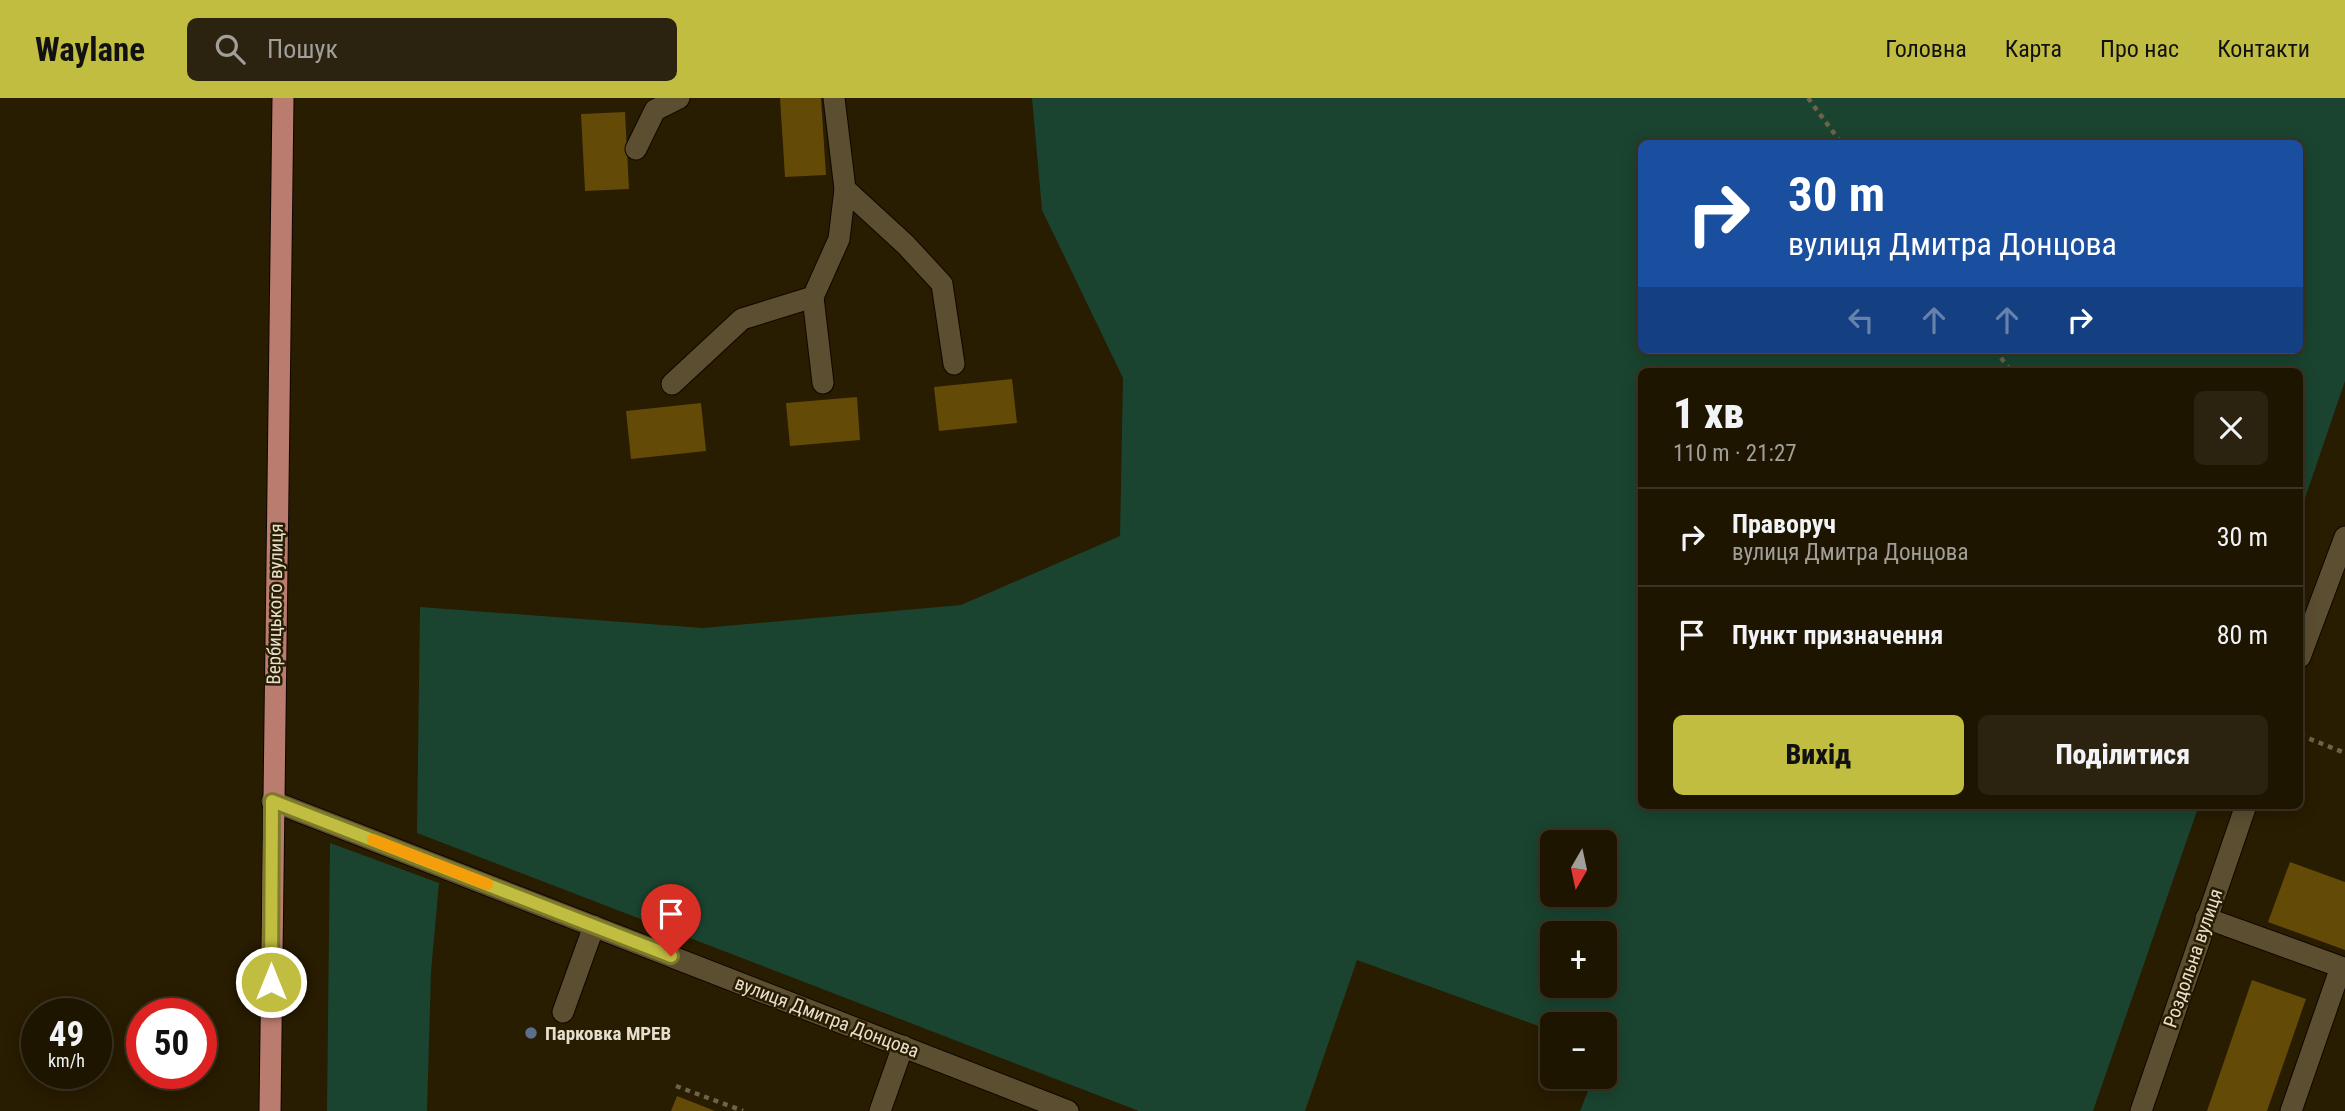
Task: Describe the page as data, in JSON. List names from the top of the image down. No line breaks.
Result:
{"streets":{"main road":["Вербицького вулиця"],"street":["Роздольна вулиця","вулиця Дмитра Донцова"]},"crossings":[["Вербицького вулиця","вулиця Дмитра Донцова"]],"places":["Парковка МРЕВ"],"north":"bottom","page":{"header":"Waylane","search":"Пошук","nav":["Головна","Карта","Про нас","Контакти"],"turn":["30 m","вулиця Дмитра Донцова"],"heading":["1 хв","110 m · 21:27"],"list":[{"name":"Праворуч","note":"вулиця Дмитра Донцова","value":"30 m"},{"name":"Пункт призначення","value":"80 m"}],"buttons":["Вихід","Поділитися"],"map_buttons":["+","−"],"speed":"49 km/h","limit":"50"}}
